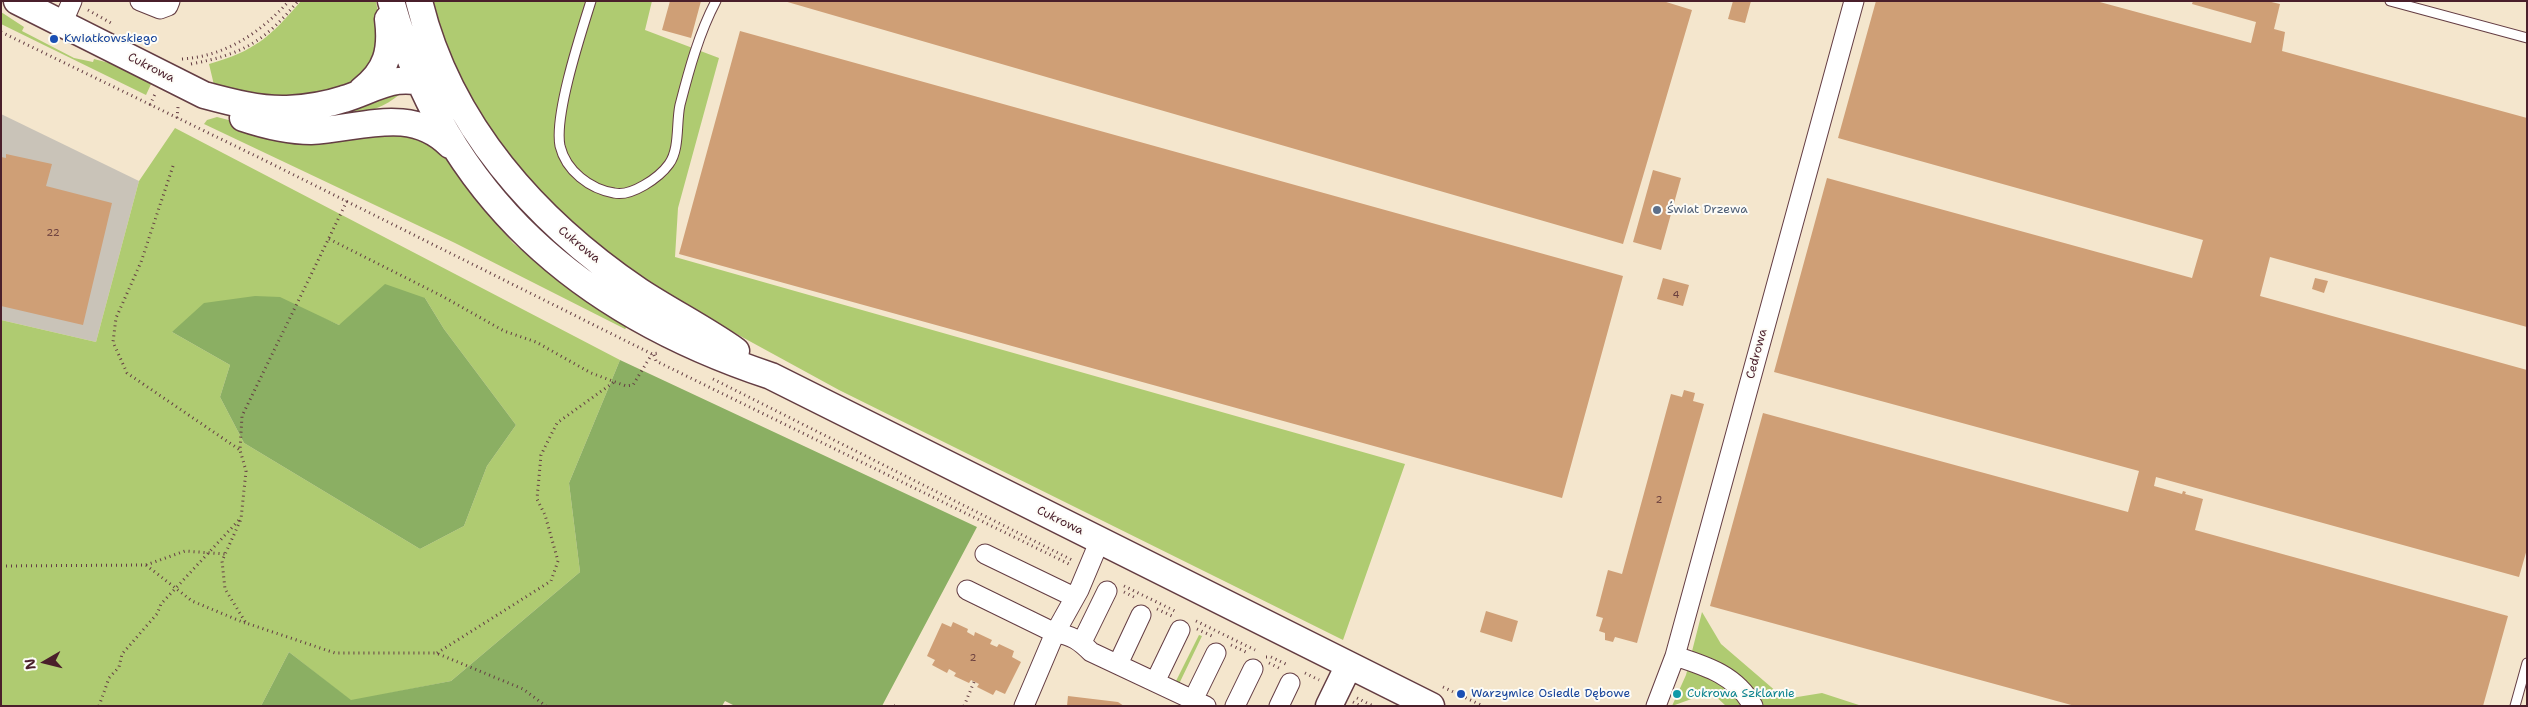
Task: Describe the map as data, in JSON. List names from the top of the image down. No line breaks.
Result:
{"streets":{"street":["Cukrowa","Cedrowa"]},"places":["Kwiatkowskiego","Świat Drzewa","Warzymice Osiedle Dębowe","Cukrowa Szklarnie"],"house_numbers":["22","4","2","2"],"north":"left"}
